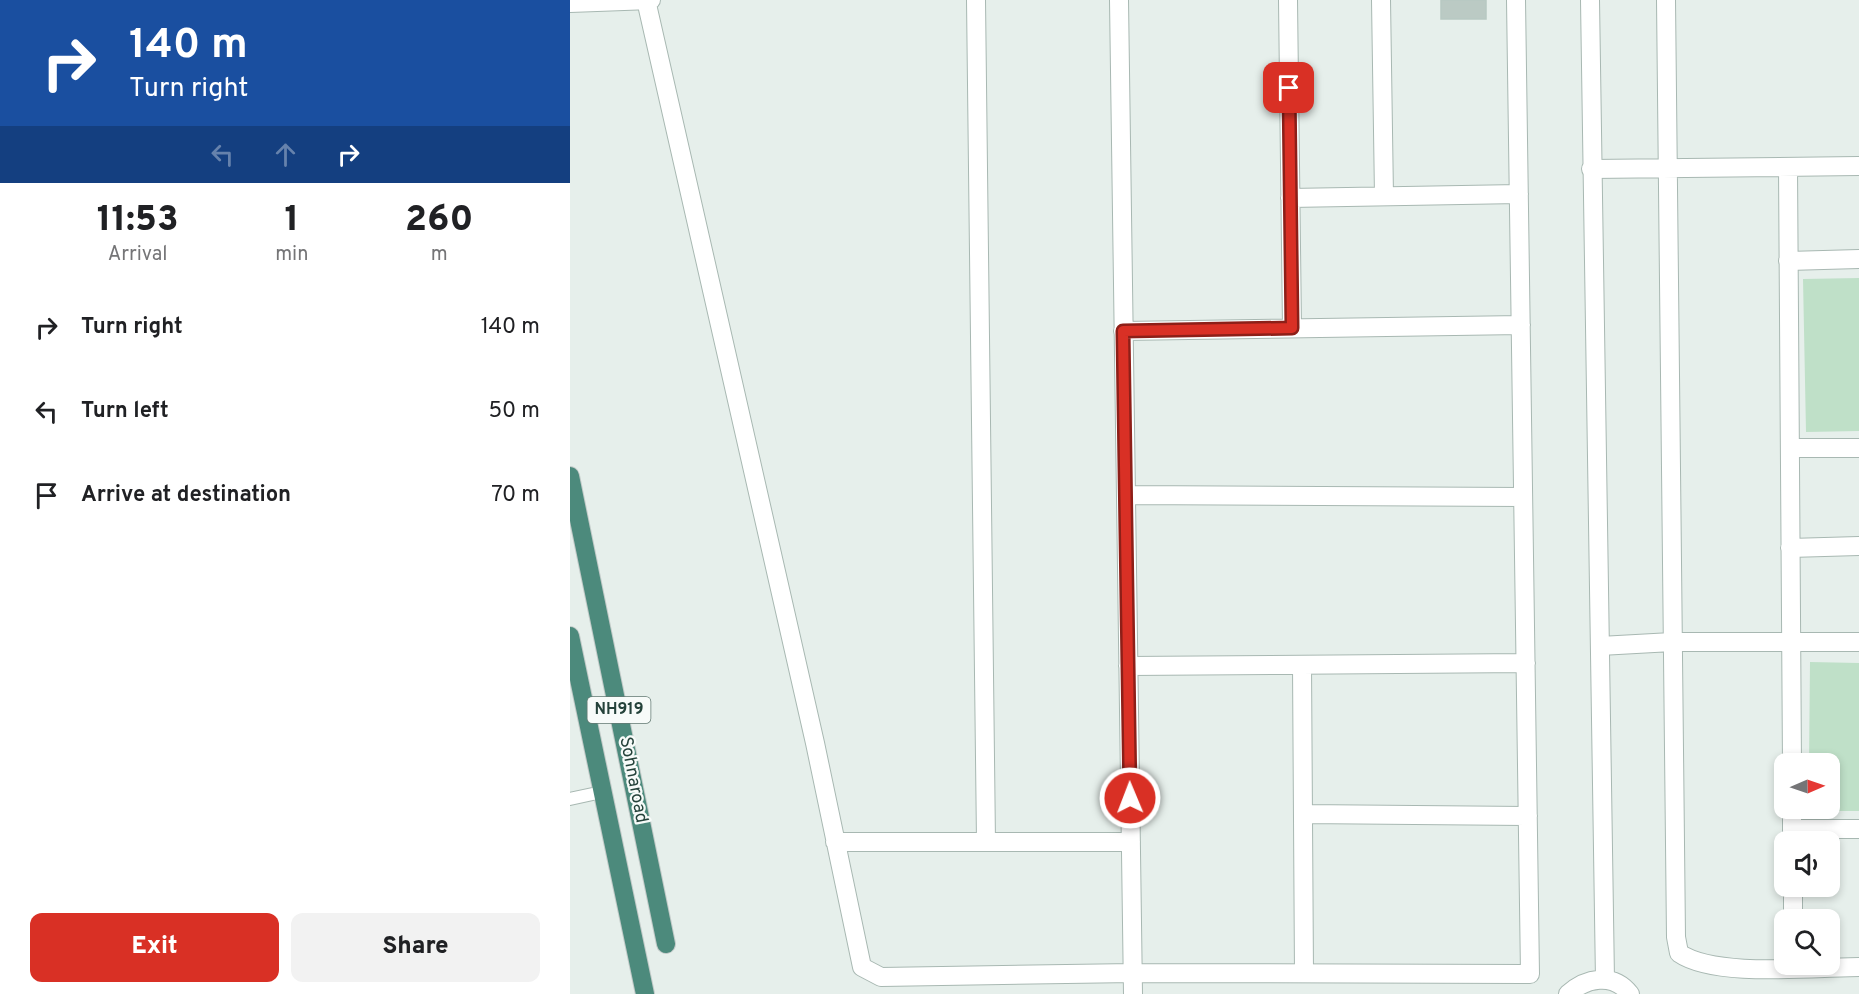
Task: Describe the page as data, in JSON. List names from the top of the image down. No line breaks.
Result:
{"streets":{"highway":["NH919","Sohnaroad"]},"north":"right","page":{"turn":["140 m","Turn right"],"eta":["11:53","Arrival","1","min","260","m"],"list":[{"name":"Turn right","value":"140 m"},{"name":"Turn left","value":"50 m"},{"name":"Arrive at destination","value":"70 m"}],"buttons":["Exit","Share"]}}
